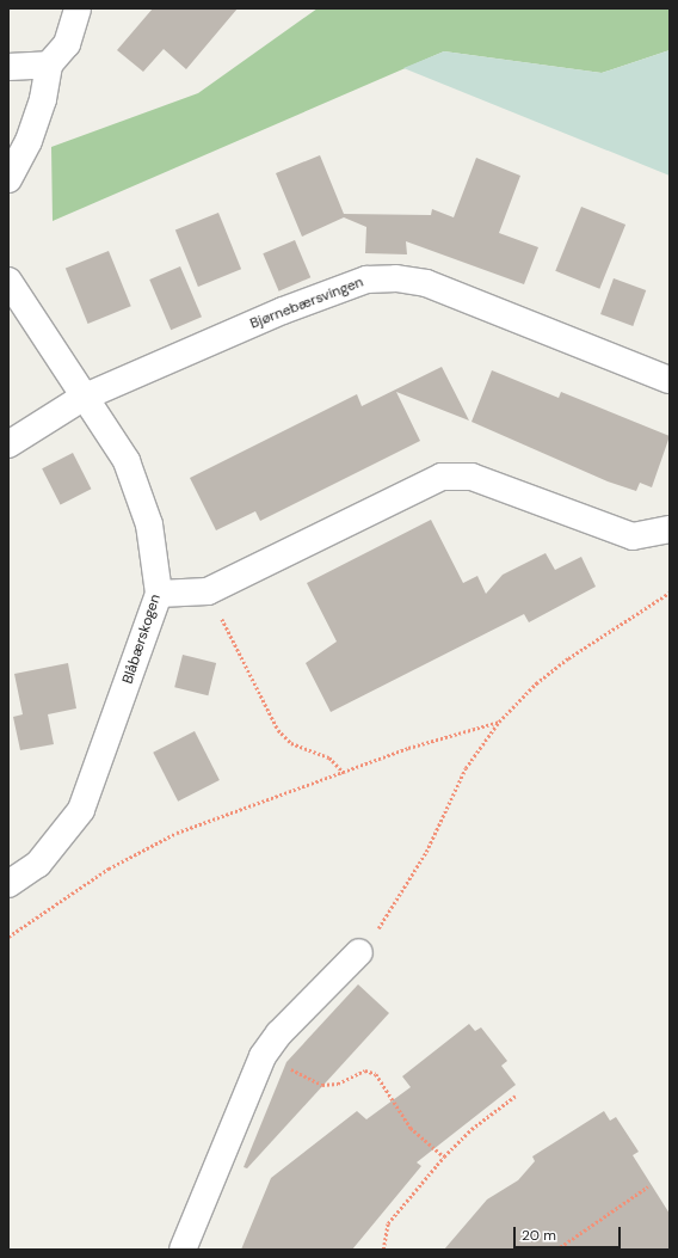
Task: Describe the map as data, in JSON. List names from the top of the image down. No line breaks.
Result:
{"streets":{"street":["Bjørnebærsvingen","Blåbærskogen"]},"crossings":[["Bjørnebærsvingen","Blåbærskogen"]],"scale_bar":"20 m"}
